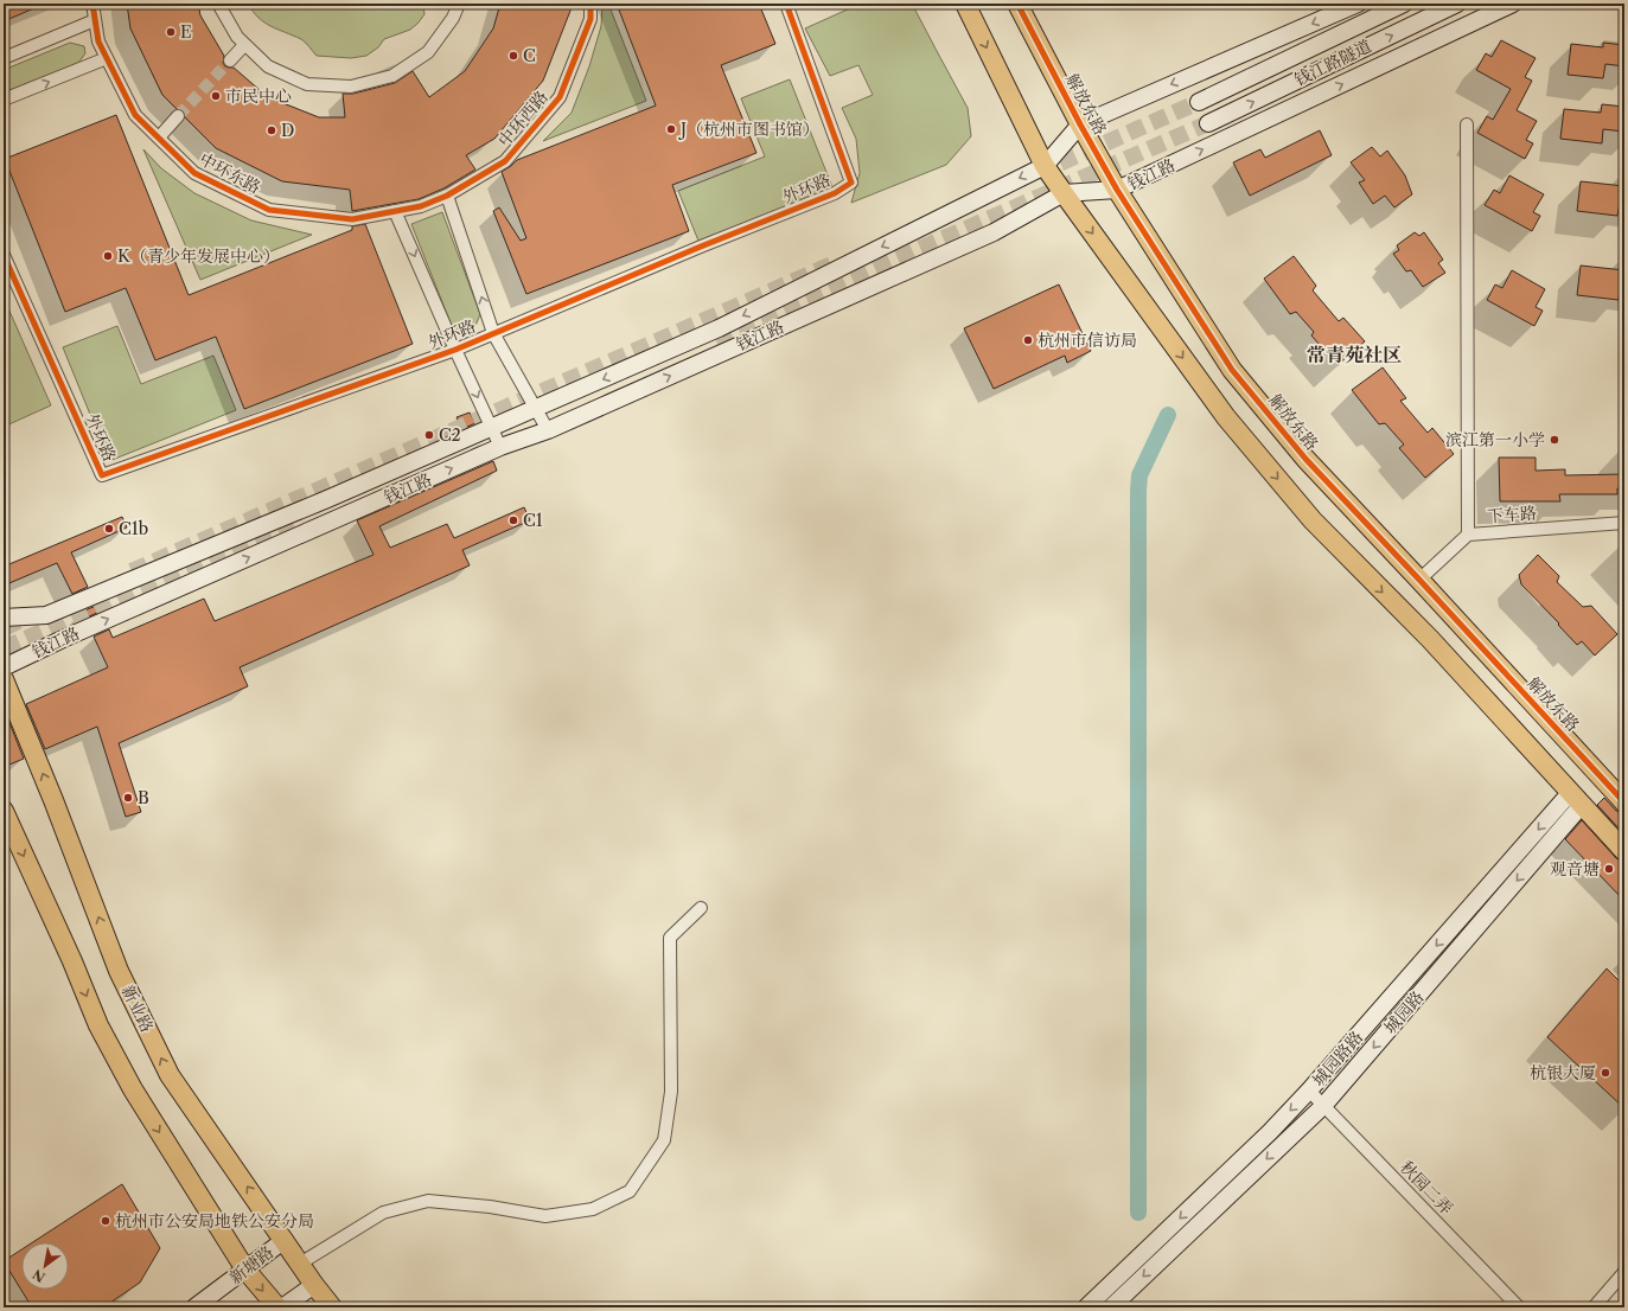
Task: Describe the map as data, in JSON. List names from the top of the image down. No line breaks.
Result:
{"streets":{"main road":["钱江路隧道","解放东路","钱江路","新业路","城园路","城园路路","新塘路"],"street":["中环西路","中环东路","外环路","下车路","秋园二弄"]},"crossings":[["解放东路","钱江路"],["解放东路","下车路"],["中环西路","中环东路"],["新业路","新塘路"],["城园路","城园路路"],["城园路","秋园二弄"],["城园路路","秋园二弄"]],"one_way":["城园路","城园路路"],"districts":["常青苑社区"],"places":["E","C","市民中心","J（杭州市图书馆）","D","K（青少年发展中心）","杭州市信访局","C2","滨江第一小学","C1","C1b","B","观音塘","杭银大厦","杭州市公安局地铁公安分局"],"north":"bottom left"}
